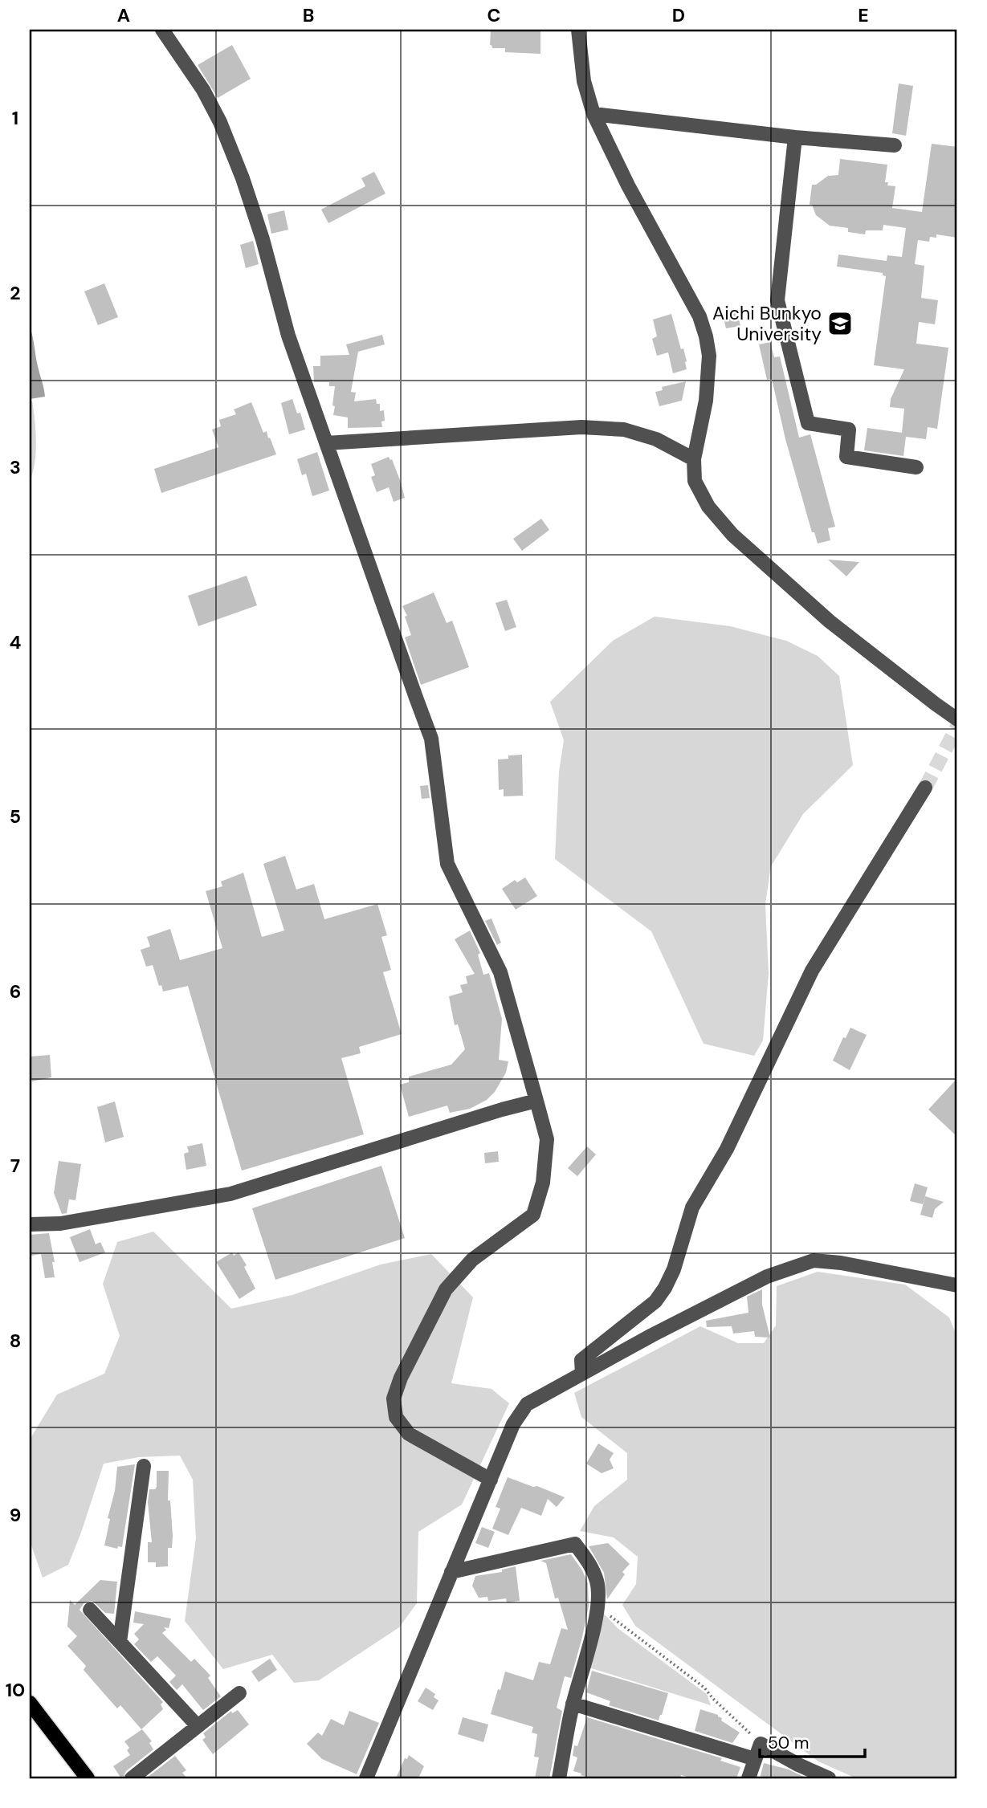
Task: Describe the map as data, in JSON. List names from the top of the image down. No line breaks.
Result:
{"places":{"school or university":["Aichi Bunkyo University"]},"scale_bar":"50 m","grid":{"columns":["A","B","C","D","E"],"rows":["1","2","3","4","5","6","7","8","9","10"]}}
